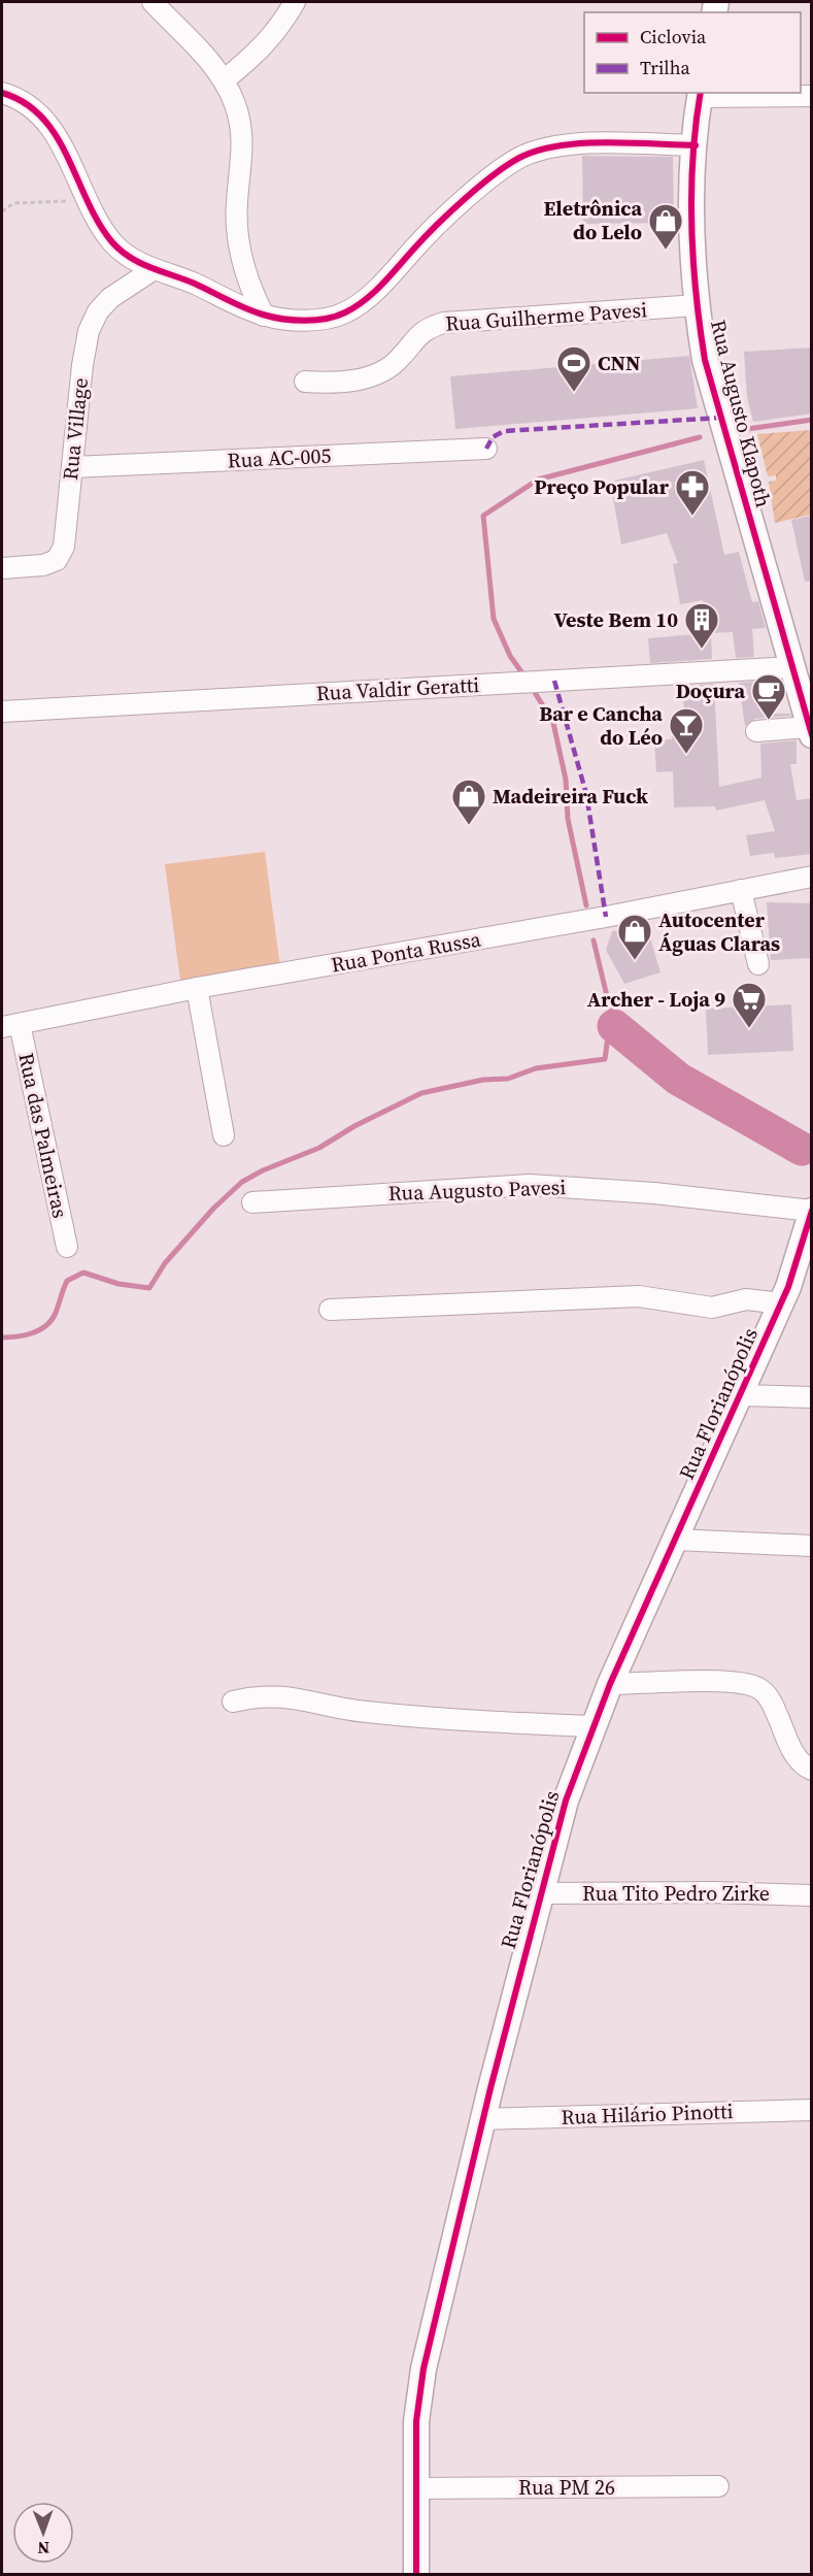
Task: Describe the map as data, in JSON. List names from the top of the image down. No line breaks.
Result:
{"streets":{"main road":["Rua Augusto Klapoth","Rua Florianópolis"],"street":["Rua Guilherme Pavesi","Rua Village","Rua AC-005","Rua Valdir Geratti","Rua Ponta Russa","Rua das Palmeiras","Rua Augusto Pavesi","Rua Tito Pedro Zirke","Rua Hilário Pinotti","Rua PM 26"]},"crossings":[["Rua Guilherme Pavesi","Rua Augusto Klapoth"],["Rua Augusto Klapoth","Rua Valdir Geratti"],["Rua Village","Rua AC-005"],["Rua Ponta Russa","Rua das Palmeiras"],["Rua Augusto Pavesi","Rua Florianópolis"],["Rua Florianópolis","Rua Tito Pedro Zirke"],["Rua Florianópolis","Rua Hilário Pinotti"],["Rua Florianópolis","Rua PM 26"]],"places":{"shop":["Eletrônica do Lelo","Madeireira Fuck","Autocenter Águas Claras"],"sports":["CNN"],"pharmacy":["Preço Popular"],"building":["Veste Bem 10"],"cafe":["Doçura"],"bar":["Bar e Cancha do Léo"],"supermarket":["Archer - Loja 9"]},"legend":["Ciclovia","Trilha"],"north":"bottom"}
